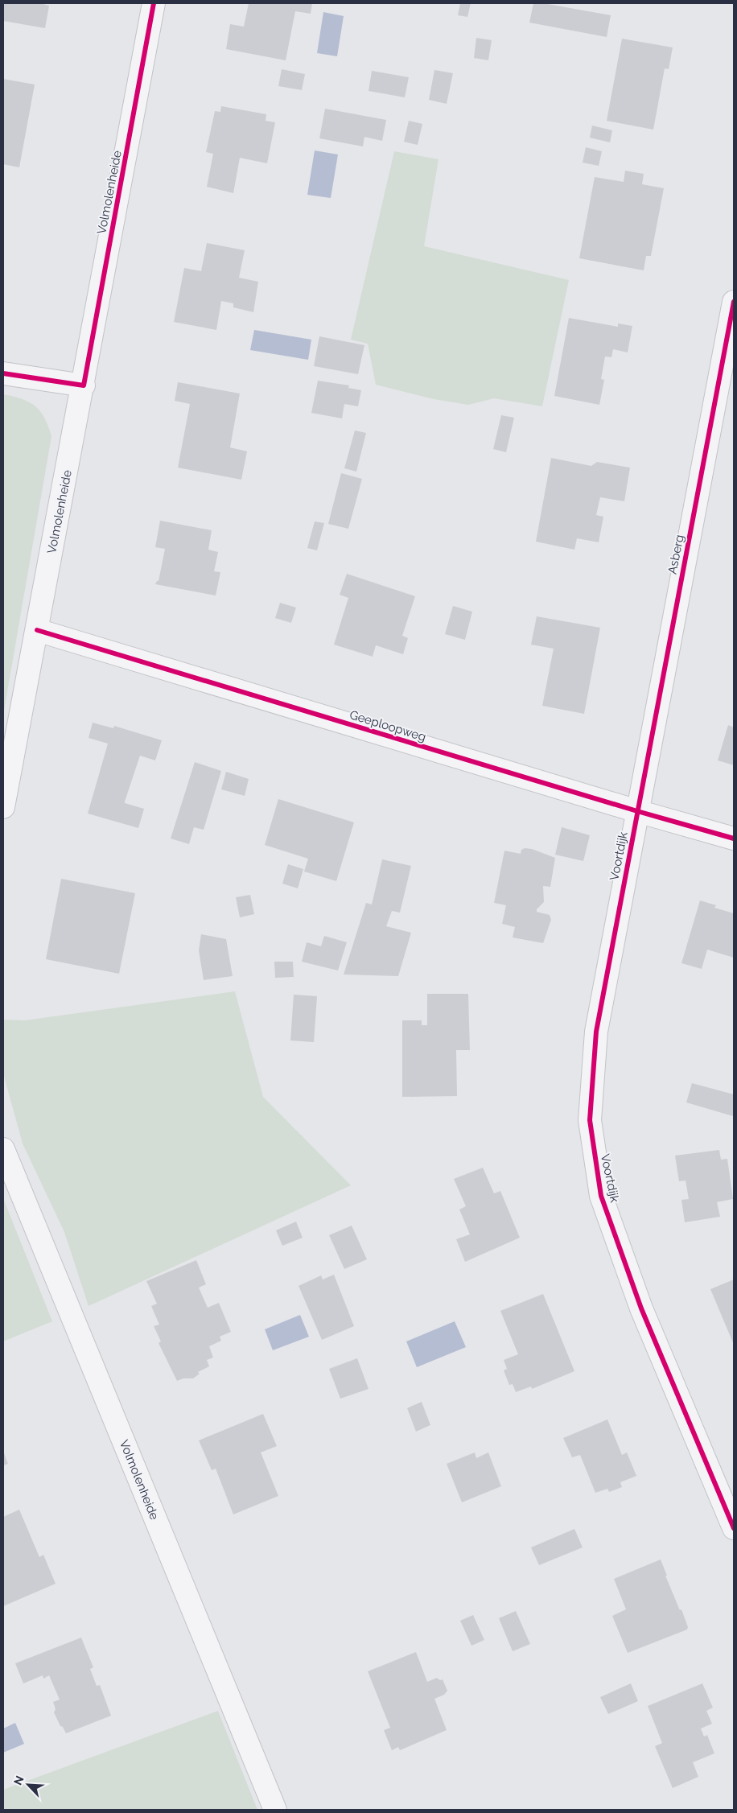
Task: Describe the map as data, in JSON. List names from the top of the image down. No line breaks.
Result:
{"streets":{"street":["Volmolenheide","Asberg","Geeploopweg","Voortdijk"]},"crossings":[["Volmolenheide","Geeploopweg"],["Asberg","Geeploopweg"],["Asberg","Voortdijk"],["Geeploopweg","Voortdijk"]],"north":"top left"}
